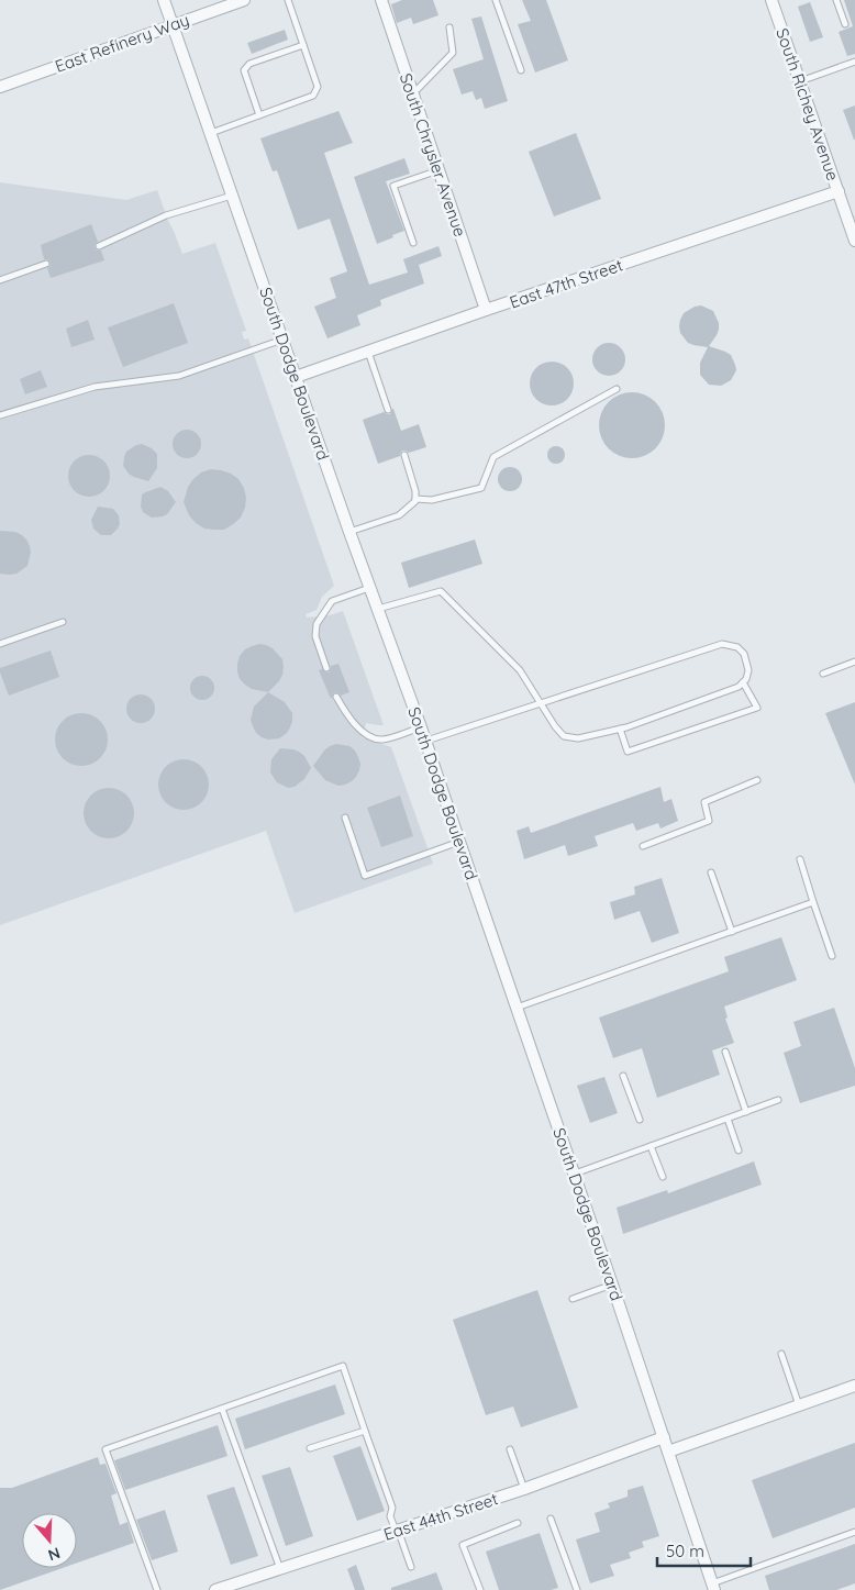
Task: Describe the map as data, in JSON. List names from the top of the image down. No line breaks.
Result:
{"streets":{"street":["East Refinery Way","South Richey Avenue","South Chrysler Avenue","East 47th Street","South Dodge Boulevard","East 44th Street"]},"crossings":[["East Refinery Way","South Dodge Boulevard"],["South Richey Avenue","East 47th Street"],["South Chrysler Avenue","East 47th Street"],["East 47th Street","South Dodge Boulevard"],["South Dodge Boulevard","East 44th Street"]],"scale_bar":"50 m","north":"bottom"}
